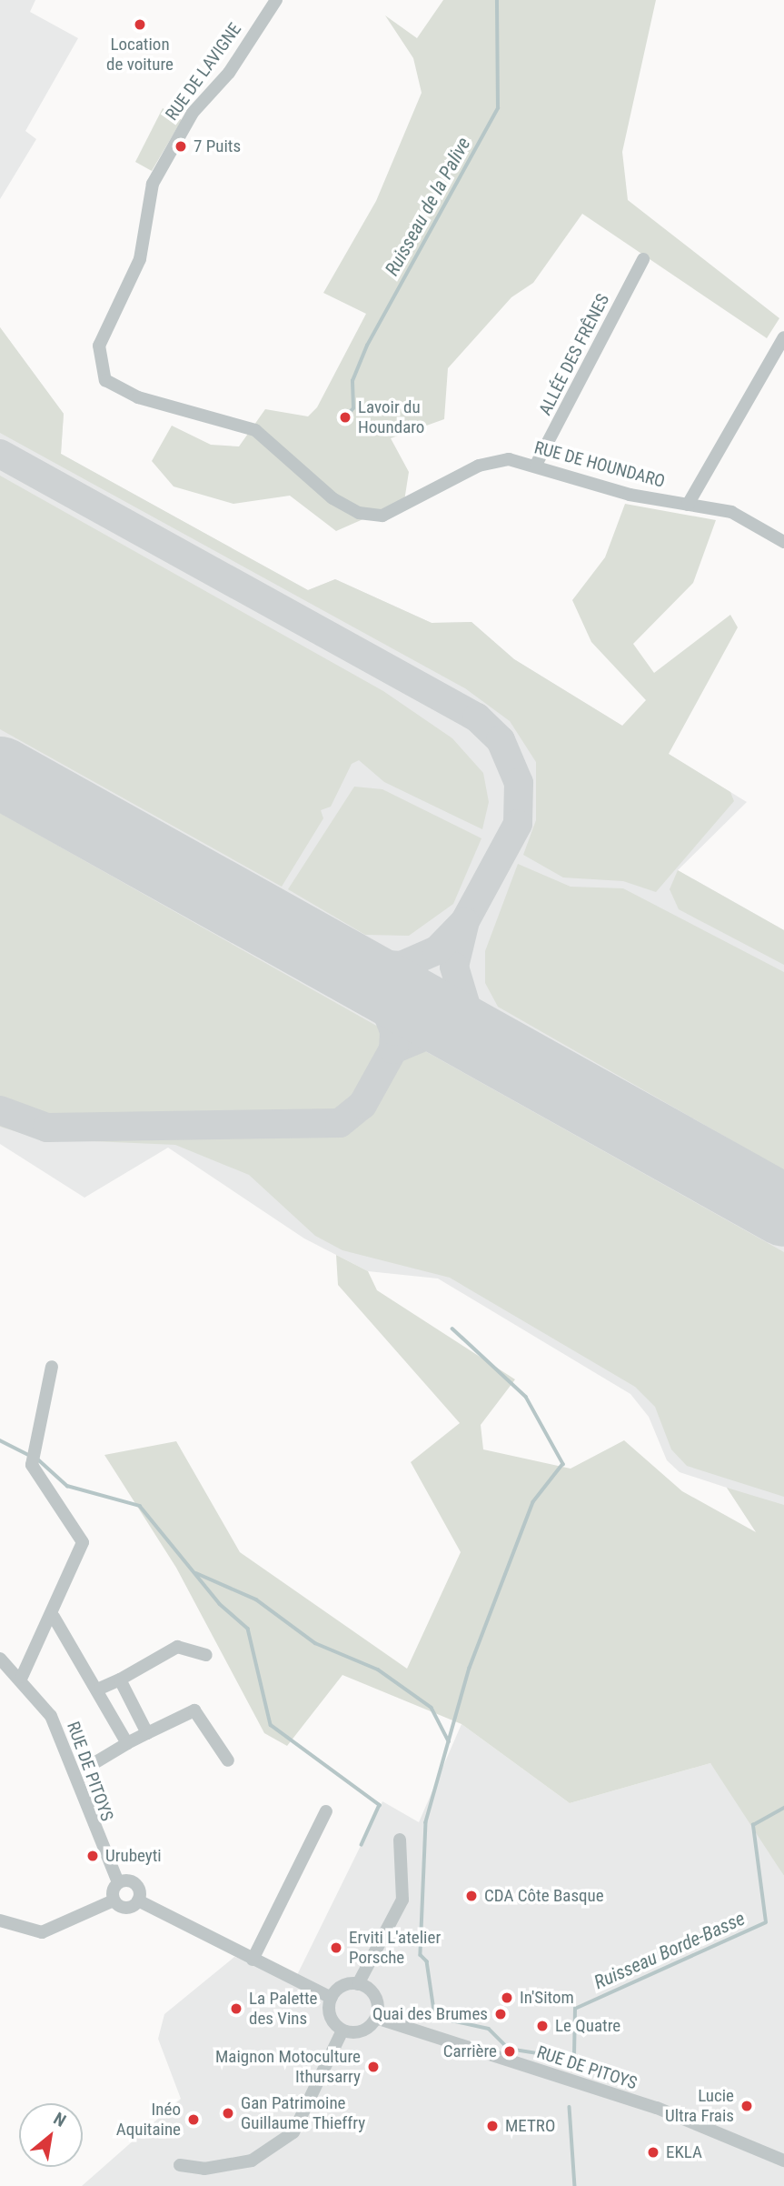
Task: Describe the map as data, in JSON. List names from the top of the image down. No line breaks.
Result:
{"streets":{"street":["RUE DE LAVIGNE","ALLÉE DES FRÊNES","RUE DE HOUNDARO","RUE DE PITOYS"]},"crossings":[["RUE DE LAVIGNE","RUE DE HOUNDARO"],["ALLÉE DES FRÊNES","RUE DE HOUNDARO"]],"water":["Ruisseau de la Palive","Ruisseau Borde-Basse"],"places":["Location de voiture","7 Puits","Lavoir du Houndaro","Urubeyti","CDA Côte Basque","Erviti L'atelier Porsche","In'Sitom","La Palette des Vins","Quai des Brumes","Le Quatre","Carrière","Maignon Motoculture Ithursarry","Lucie Ultra Frais","Gan Patrimoine Guillaume Thieffry","Inéo Aquitaine","METRO","EKLA"],"north":"top right"}
